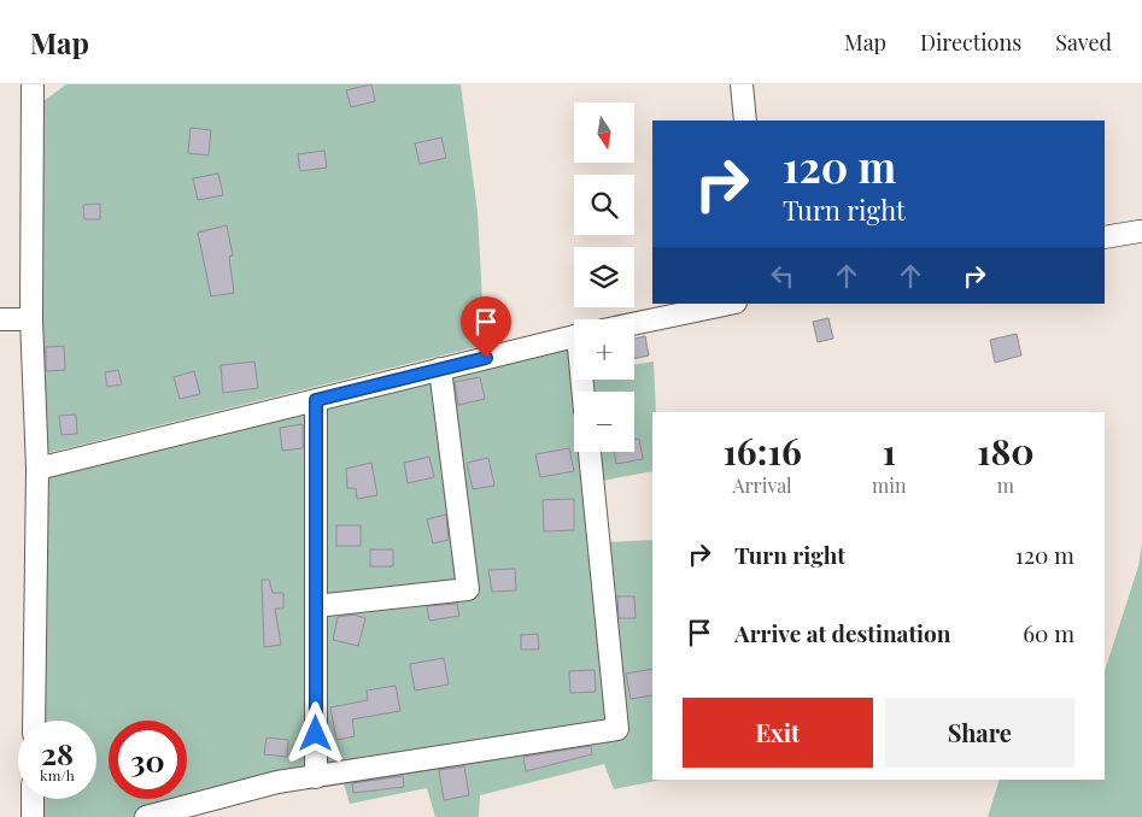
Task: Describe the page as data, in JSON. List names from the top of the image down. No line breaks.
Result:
{"north":"bottom","page":{"header":"Map","nav":["Map","Directions","Saved"],"map_buttons":["+","−"],"turn":["120 m","Turn right"],"eta":["16:16","Arrival","1","min","180","m"],"list":[{"name":"Turn right","value":"120 m"},{"name":"Arrive at destination","value":"60 m"}],"buttons":["Exit","Share"],"speed":"28 km/h","limit":"30"}}
